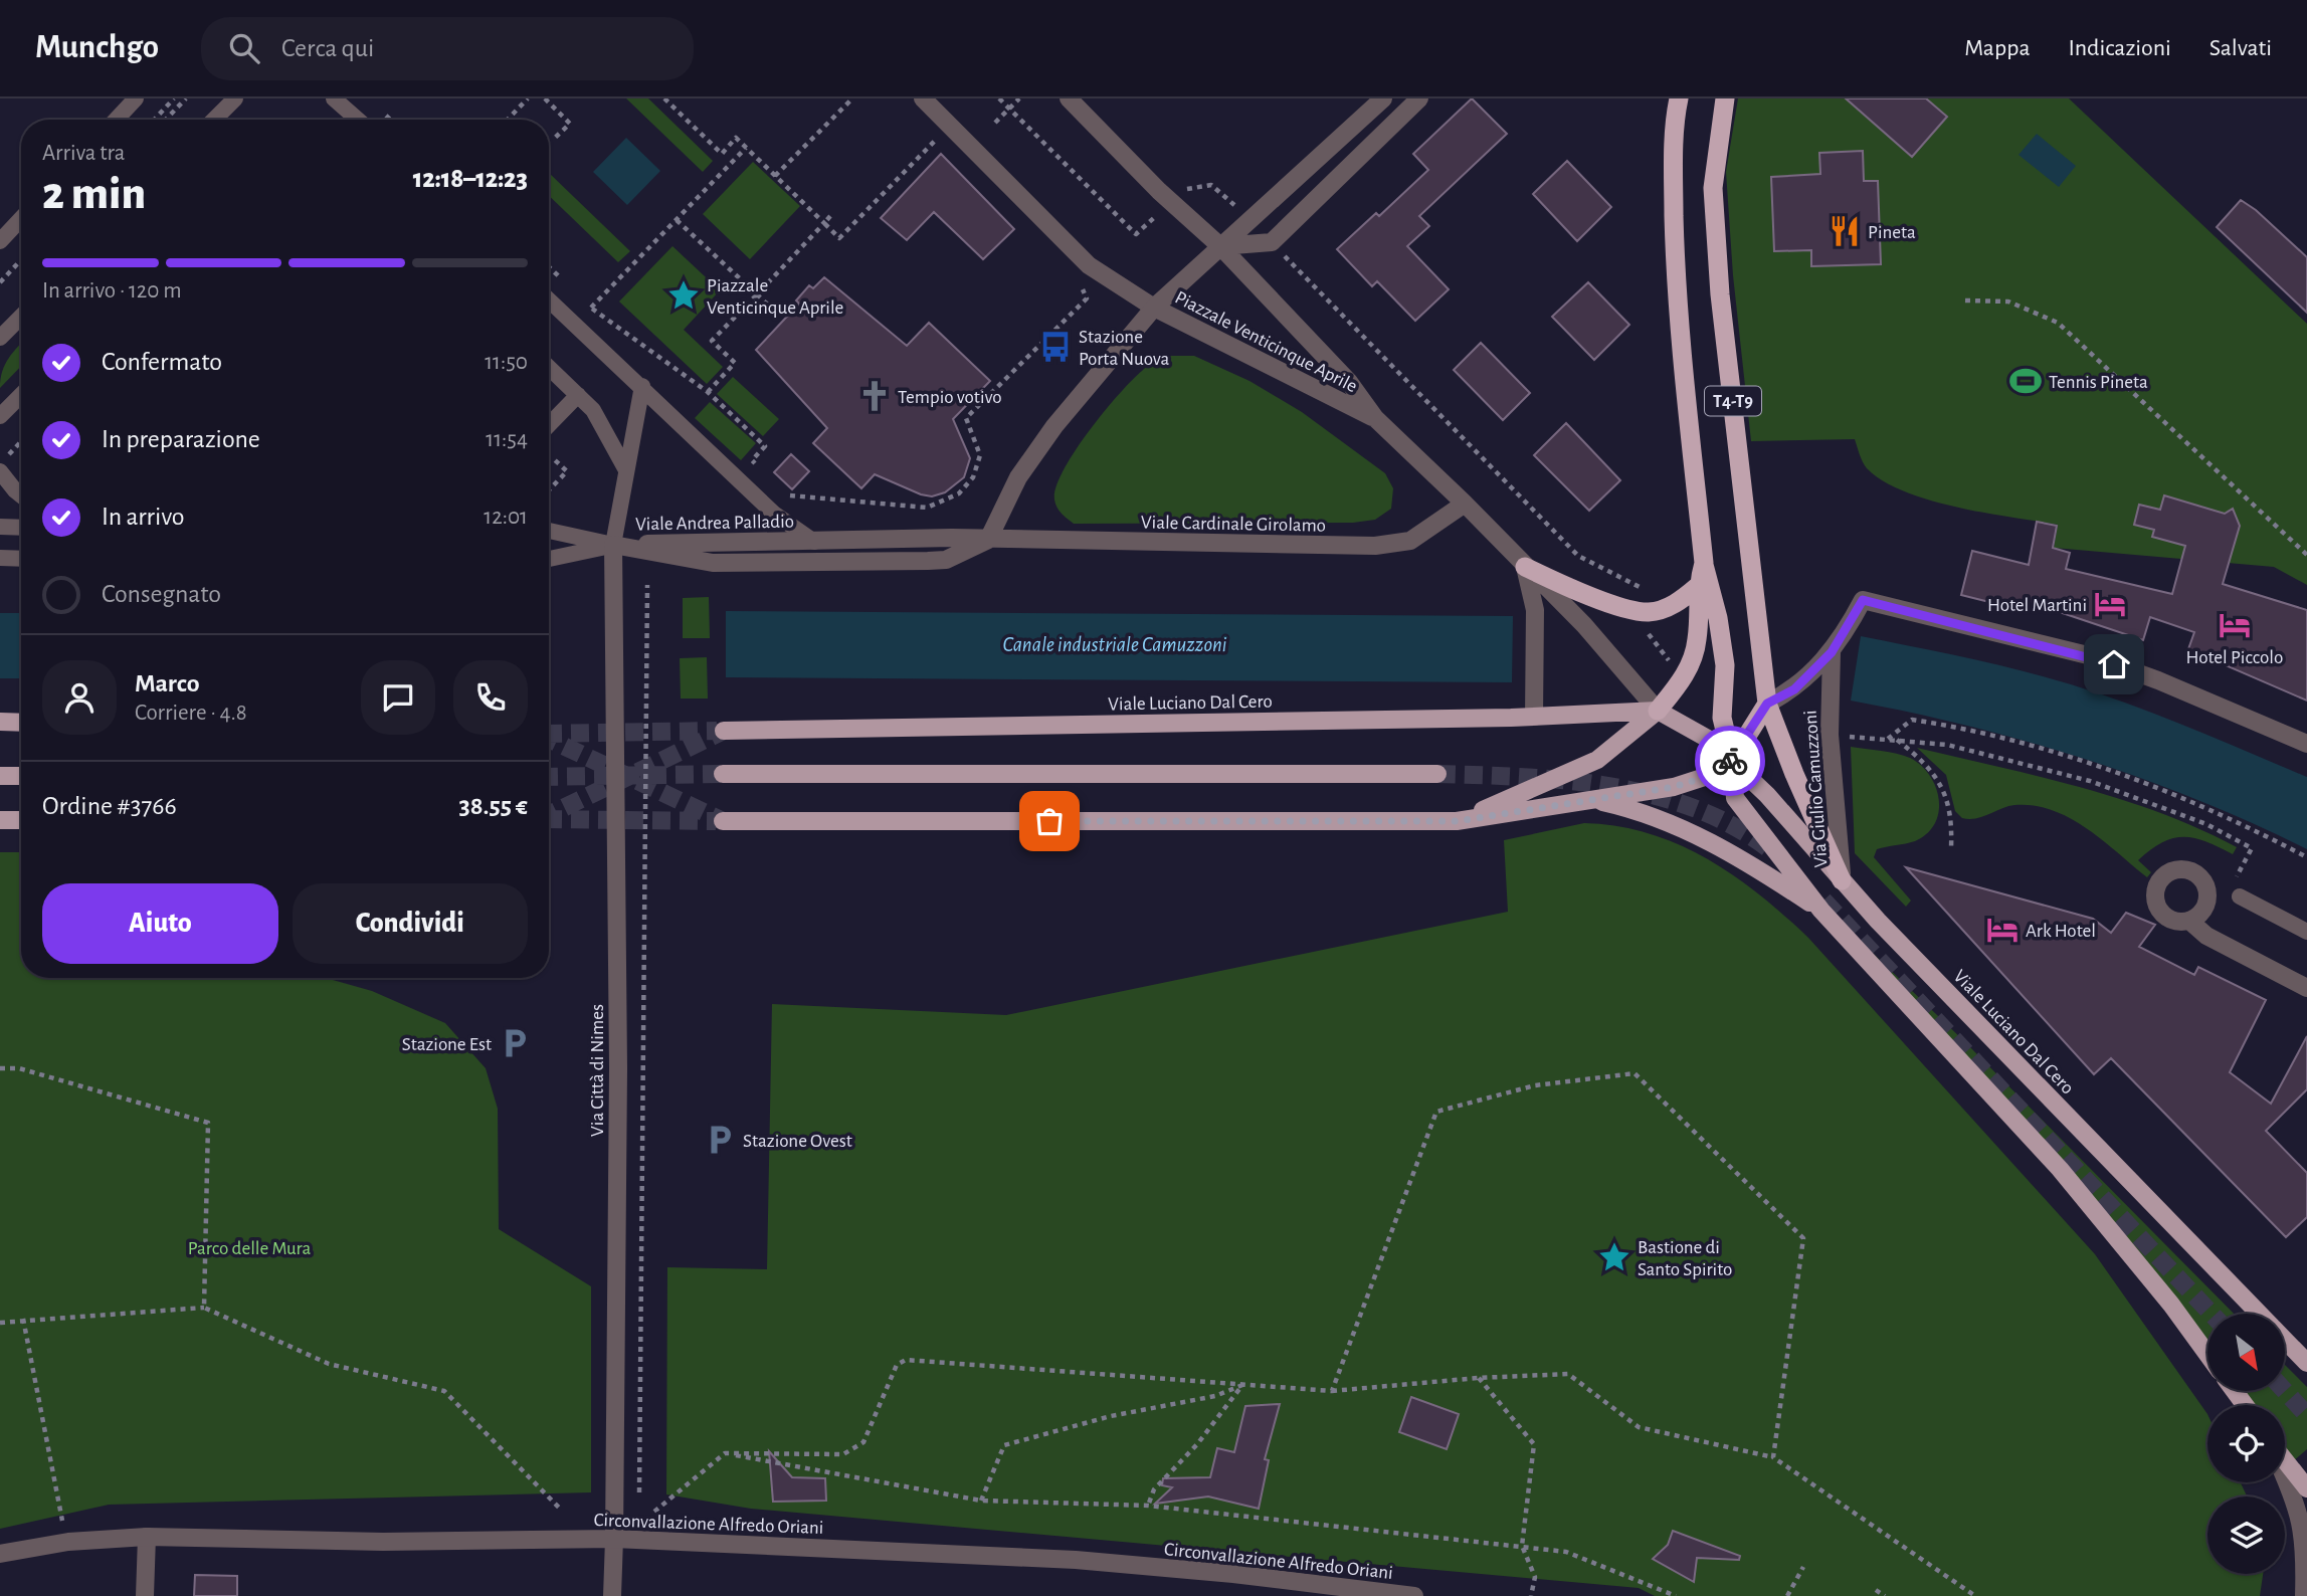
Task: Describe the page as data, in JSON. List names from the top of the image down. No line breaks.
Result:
{"streets":{"highway":["T4-T9"],"main road":["Viale Luciano Dal Cero"],"street":["Piazzale Venticinque Aprile","Viale Andrea Palladio","Viale Cardinale Girolamo","Via Giulio Camuzzoni","Via Città di Nimes","Circonvallazione Alfredo Oriani"]},"crossings":[["Piazzale Venticinque Aprile","T4-T9"],["Piazzale Venticinque Aprile","Viale Cardinale Girolamo"],["Piazzale Venticinque Aprile","Viale Luciano Dal Cero"],["T4-T9","Viale Luciano Dal Cero"],["T4-T9","Via Giulio Camuzzoni"],["Viale Andrea Palladio","Viale Cardinale Girolamo"],["Viale Andrea Palladio","Via Città di Nimes"],["Viale Luciano Dal Cero","Via Giulio Camuzzoni"],["Via Città di Nimes","Circonvallazione Alfredo Oriani"]],"water":["Canale industriale Camuzzoni"],"parks":["Parco delle Mura"],"places":{"restaurant":["Pineta"],"place":["Piazzale Venticinque Aprile","Bastione di Santo Spirito"],"bus stop":["Stazione Porta Nuova"],"sports":["Tennis Pineta"],"church":["Tempio votivo"],"hotel":["Hotel Martini","Hotel Piccolo","Ark Hotel"],"parking":["Stazione Est","Stazione Ovest"]},"north":"bottom right","page":{"header":"Munchgo","search":"Cerca qui","nav":["Mappa","Indicazioni","Salvati"],"heading":["2 min","Arriva tra","12:18–12:23"],"panel":["Marco","Corriere · 4.8","Ordine #3766","38.55 €"],"bar":"In arrivo · 120 m","list":[["Confermato","11:50"],["In preparazione","11:54"],["In arrivo","12:01"],"Consegnato"],"buttons":["Aiuto","Condividi"]}}
